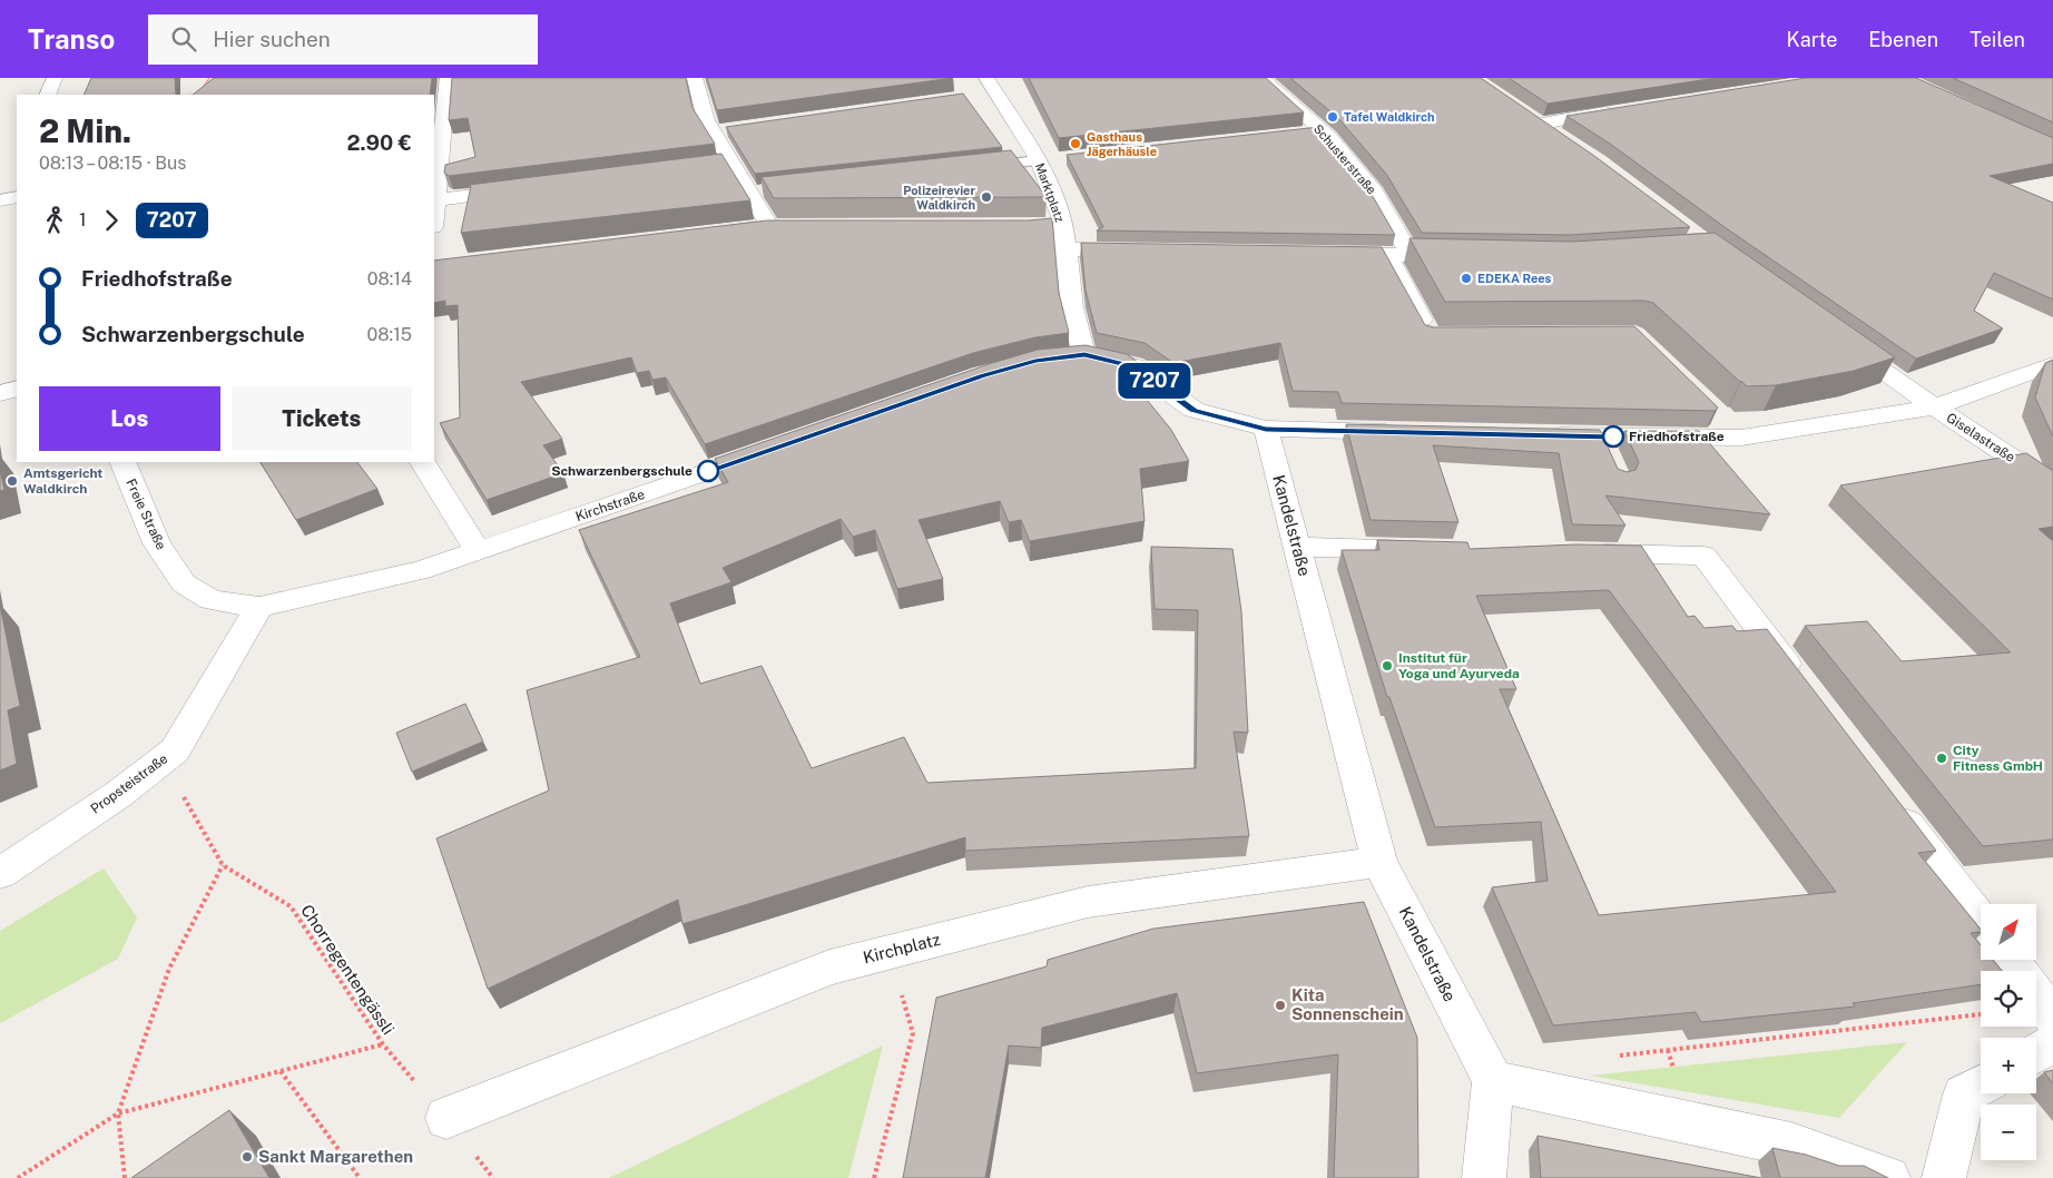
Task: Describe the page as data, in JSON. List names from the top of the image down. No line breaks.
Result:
{"streets":{"street":["Schusterstraße","Marktplatz","Giselastraße","Kirchstraße","Freie Straße","Kandelstraße","Propsteistraße","Kirchplatz"],"path":["Chorregentengässli"]},"crossings":[["Kirchstraße","Freie Straße"],["Kirchstraße","Propsteistraße"],["Freie Straße","Propsteistraße"],["Kandelstraße","Kirchplatz"],["Propsteistraße","Chorregentengässli"],["Kirchplatz","Chorregentengässli"]],"places":["Tafel Waldkirch","Gasthaus Jägerhäusle","Polizeirevier Waldkirch","EDEKA Rees","Friedhofstraße","Schwarzenbergschule","Amtsgericht Waldkirch","Institut für Yoga und Ayurveda","City Fitness GmbH","Kita Sonnenschein","Sankt Margarethen"],"lines":["bus line 7207"],"north":"top right","page":{"header":"Transo","search":"Hier suchen","nav":["Karte","Ebenen","Teilen"],"on_map":"7207","heading":["2 Min.","08:13 – 08:15 · Bus","2.90 €"],"legs":["1","7207"],"list":[{"name":"Friedhofstraße","value":"08:14"},{"name":"Schwarzenbergschule","value":"08:15"}],"buttons":["Los","Tickets"],"map_buttons":["+","−"]}}
